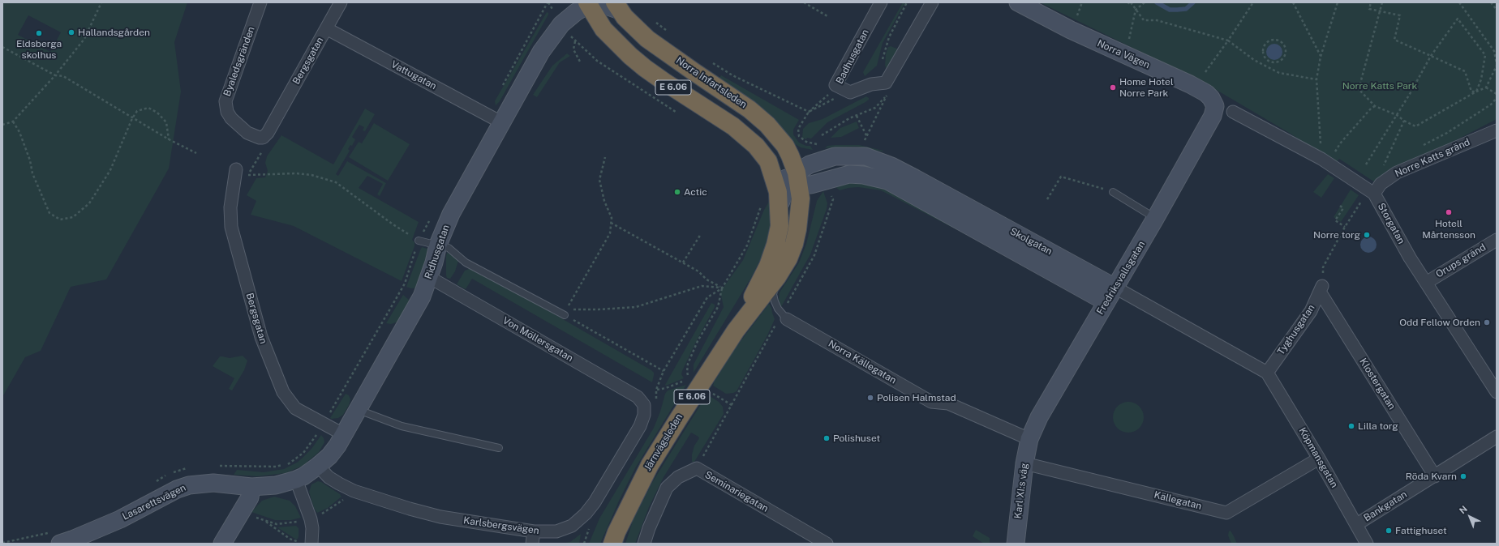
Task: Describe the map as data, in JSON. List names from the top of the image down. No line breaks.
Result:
{"streets":{"highway":["Norra Infartsleden","E 6.06","Järnvägsleden"],"street":["Norra Vägen","Badhusgatan","Bergsgatan","Byaledsgränden","Vattugatan","Norre Katts gränd","Storgatan","Skolgatan","Ridhusgatan","Orups gränd","Fredriksvallsgatan","Tyghusgatan","Von Möllersgatan","Norra Källegatan","Klostergatan","Köpmansgatan","Karl XI:s väg","Seminariegatan","Källegatan","Lasarettsvägen","Bankgatan","Karlsbergsvägen"]},"crossings":[["Norra Vägen","Fredriksvallsgatan"],["Bergsgatan","Byaledsgränden"],["Bergsgatan","Vattugatan"],["Bergsgatan","Ridhusgatan"],["Vattugatan","Ridhusgatan"],["Norra Infartsleden","Skolgatan"],["Norra Infartsleden","Järnvägsleden"],["E 6.06","Ridhusgatan"],["E 6.06","Järnvägsleden"],["Norre Katts gränd","Storgatan"],["Storgatan","Orups gränd"],["Skolgatan","Fredriksvallsgatan"],["Skolgatan","Tyghusgatan"],["Skolgatan","Järnvägsleden"],["Skolgatan","Köpmansgatan"],["Ridhusgatan","Von Möllersgatan"],["Ridhusgatan","Lasarettsvägen"],["Ridhusgatan","Karlsbergsvägen"],["Fredriksvallsgatan","Norra Källegatan"],["Fredriksvallsgatan","Karl XI:s väg"],["Tyghusgatan","Klostergatan"],["Tyghusgatan","Köpmansgatan"],["Von Möllersgatan","Karlsbergsvägen"],["Norra Källegatan","Karl XI:s väg"],["Klostergatan","Bankgatan"],["Köpmansgatan","Källegatan"],["Köpmansgatan","Bankgatan"],["Karl XI:s väg","Källegatan"]],"parks":["Norre Katts Park"],"places":["Hallandsgården","Eldsberga skolhus","Home Hotel Norre Park","Actic","Hotell Mårtensson","Norre torg","Odd Fellow Orden","Polisen Halmstad","Lilla torg","Polishuset","Röda Kvarn","Fattighuset"],"north":"top left"}
